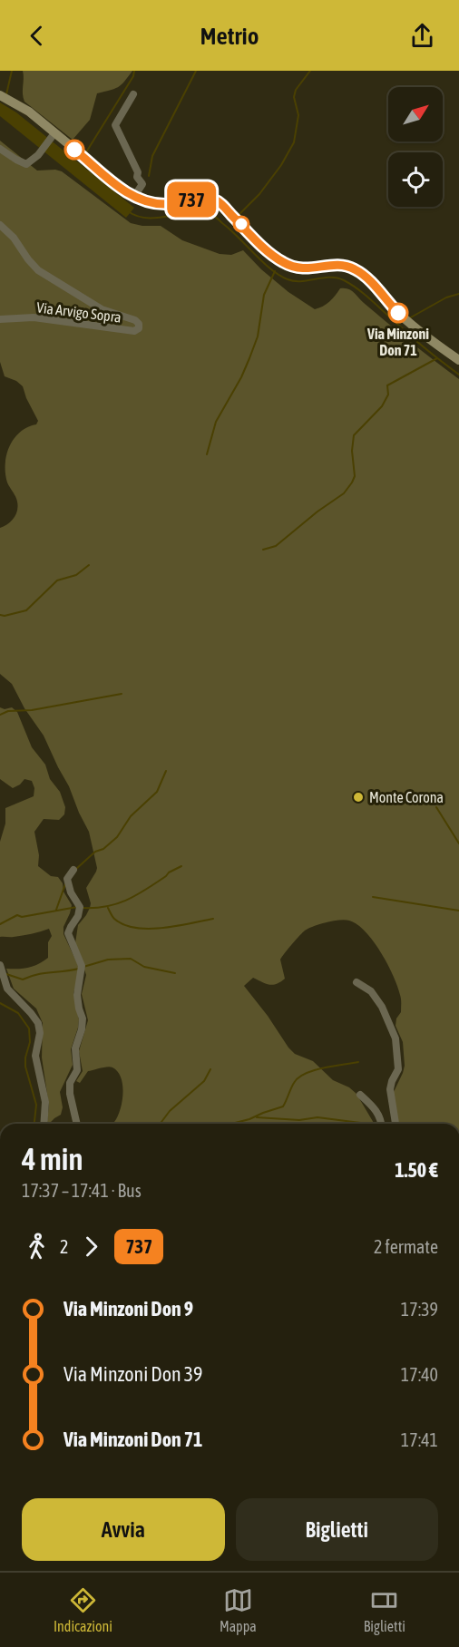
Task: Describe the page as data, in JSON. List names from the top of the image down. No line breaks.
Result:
{"streets":{"street":["Via Arvigo Sopra"]},"places":["Via Minzoni Don 71","Monte Corona"],"lines":["bus line 737"],"north":"top right","page":{"header":"Metrio","on_map":"737","heading":["4 min","17:37 – 17:41 · Bus","1.50 €"],"legs":["2","737","2 fermate"],"list":[{"name":"Via Minzoni Don 9","value":"17:39"},{"name":"Via Minzoni Don 39","value":"17:40"},{"name":"Via Minzoni Don 71","value":"17:41"}],"buttons":["Avvia","Biglietti"],"tabs":["Indicazioni","Mappa","Biglietti"]}}
